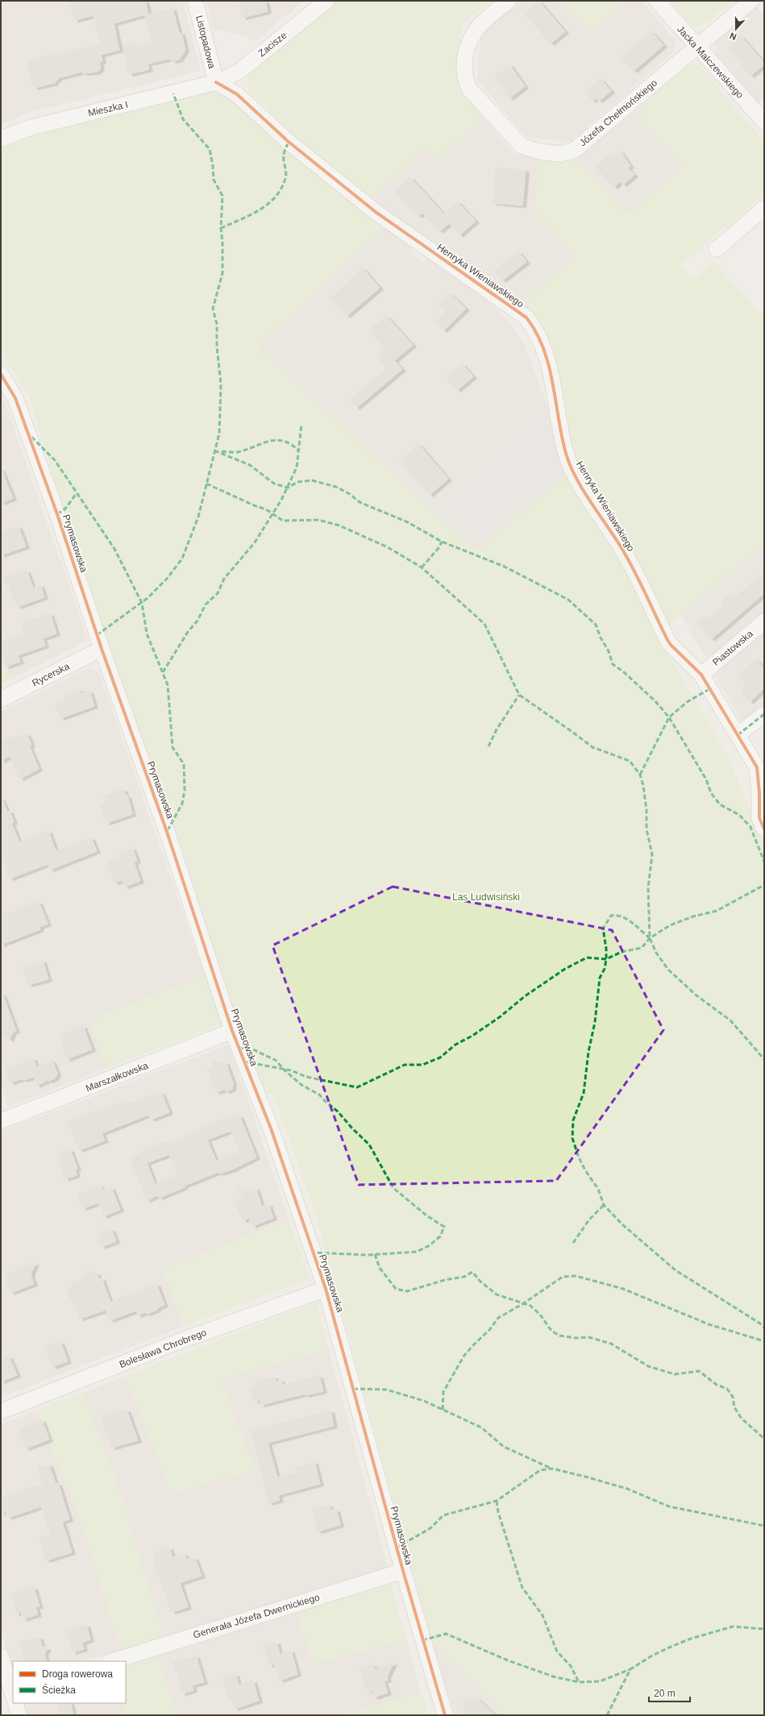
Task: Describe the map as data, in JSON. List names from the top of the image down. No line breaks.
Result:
{"streets":{"street":["Listopadowa","Zacisze","Jacka Malczewskiego","Mieszka I","Józefa Chełmońskiego","Henryka Wieniawskiego","Prymasowska","Piastowska","Rycerska","Marszałkowska","Bolesława Chrobrego","Generała Józefa Dwernickiego"]},"crossings":[["Listopadowa","Zacisze"],["Listopadowa","Mieszka I"],["Listopadowa","Henryka Wieniawskiego"],["Zacisze","Mieszka I"],["Zacisze","Henryka Wieniawskiego"],["Jacka Malczewskiego","Józefa Chełmońskiego"],["Mieszka I","Henryka Wieniawskiego"],["Henryka Wieniawskiego","Piastowska"],["Prymasowska","Rycerska"],["Prymasowska","Marszałkowska"],["Prymasowska","Bolesława Chrobrego"],["Prymasowska","Generała Józefa Dwernickiego"]],"parks":["Las Ludwisiński"],"legend":["Droga rowerowa","Ścieżka"],"scale_bar":"20 m","north":"bottom"}
